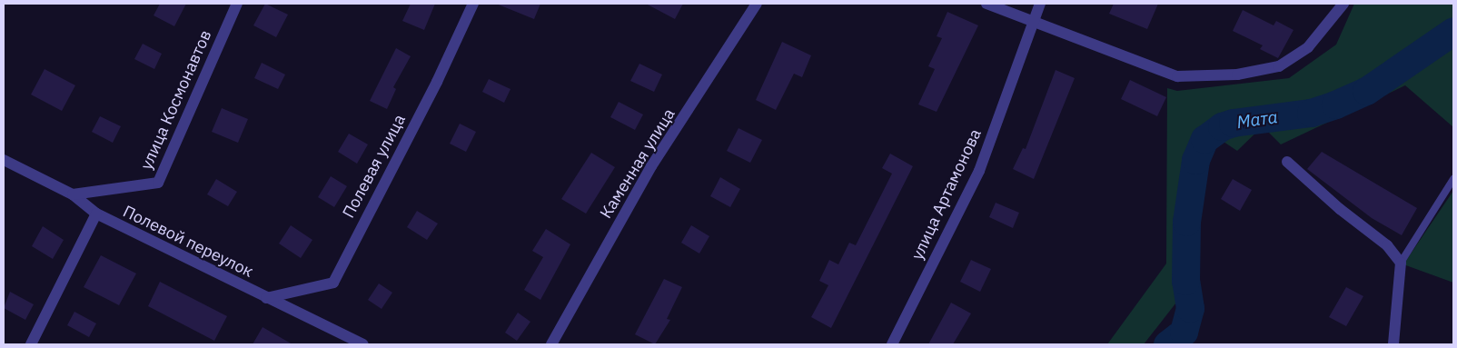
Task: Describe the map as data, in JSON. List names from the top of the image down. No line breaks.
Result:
{"streets":{"street":["улица Космонавтов","Каменная улица","Полевая улица","улица Артамонова","Полевой переулок"]},"crossings":[["улица Космонавтов","Полевой переулок"],["Полевая улица","Полевой переулок"]],"water":["Мата"]}
